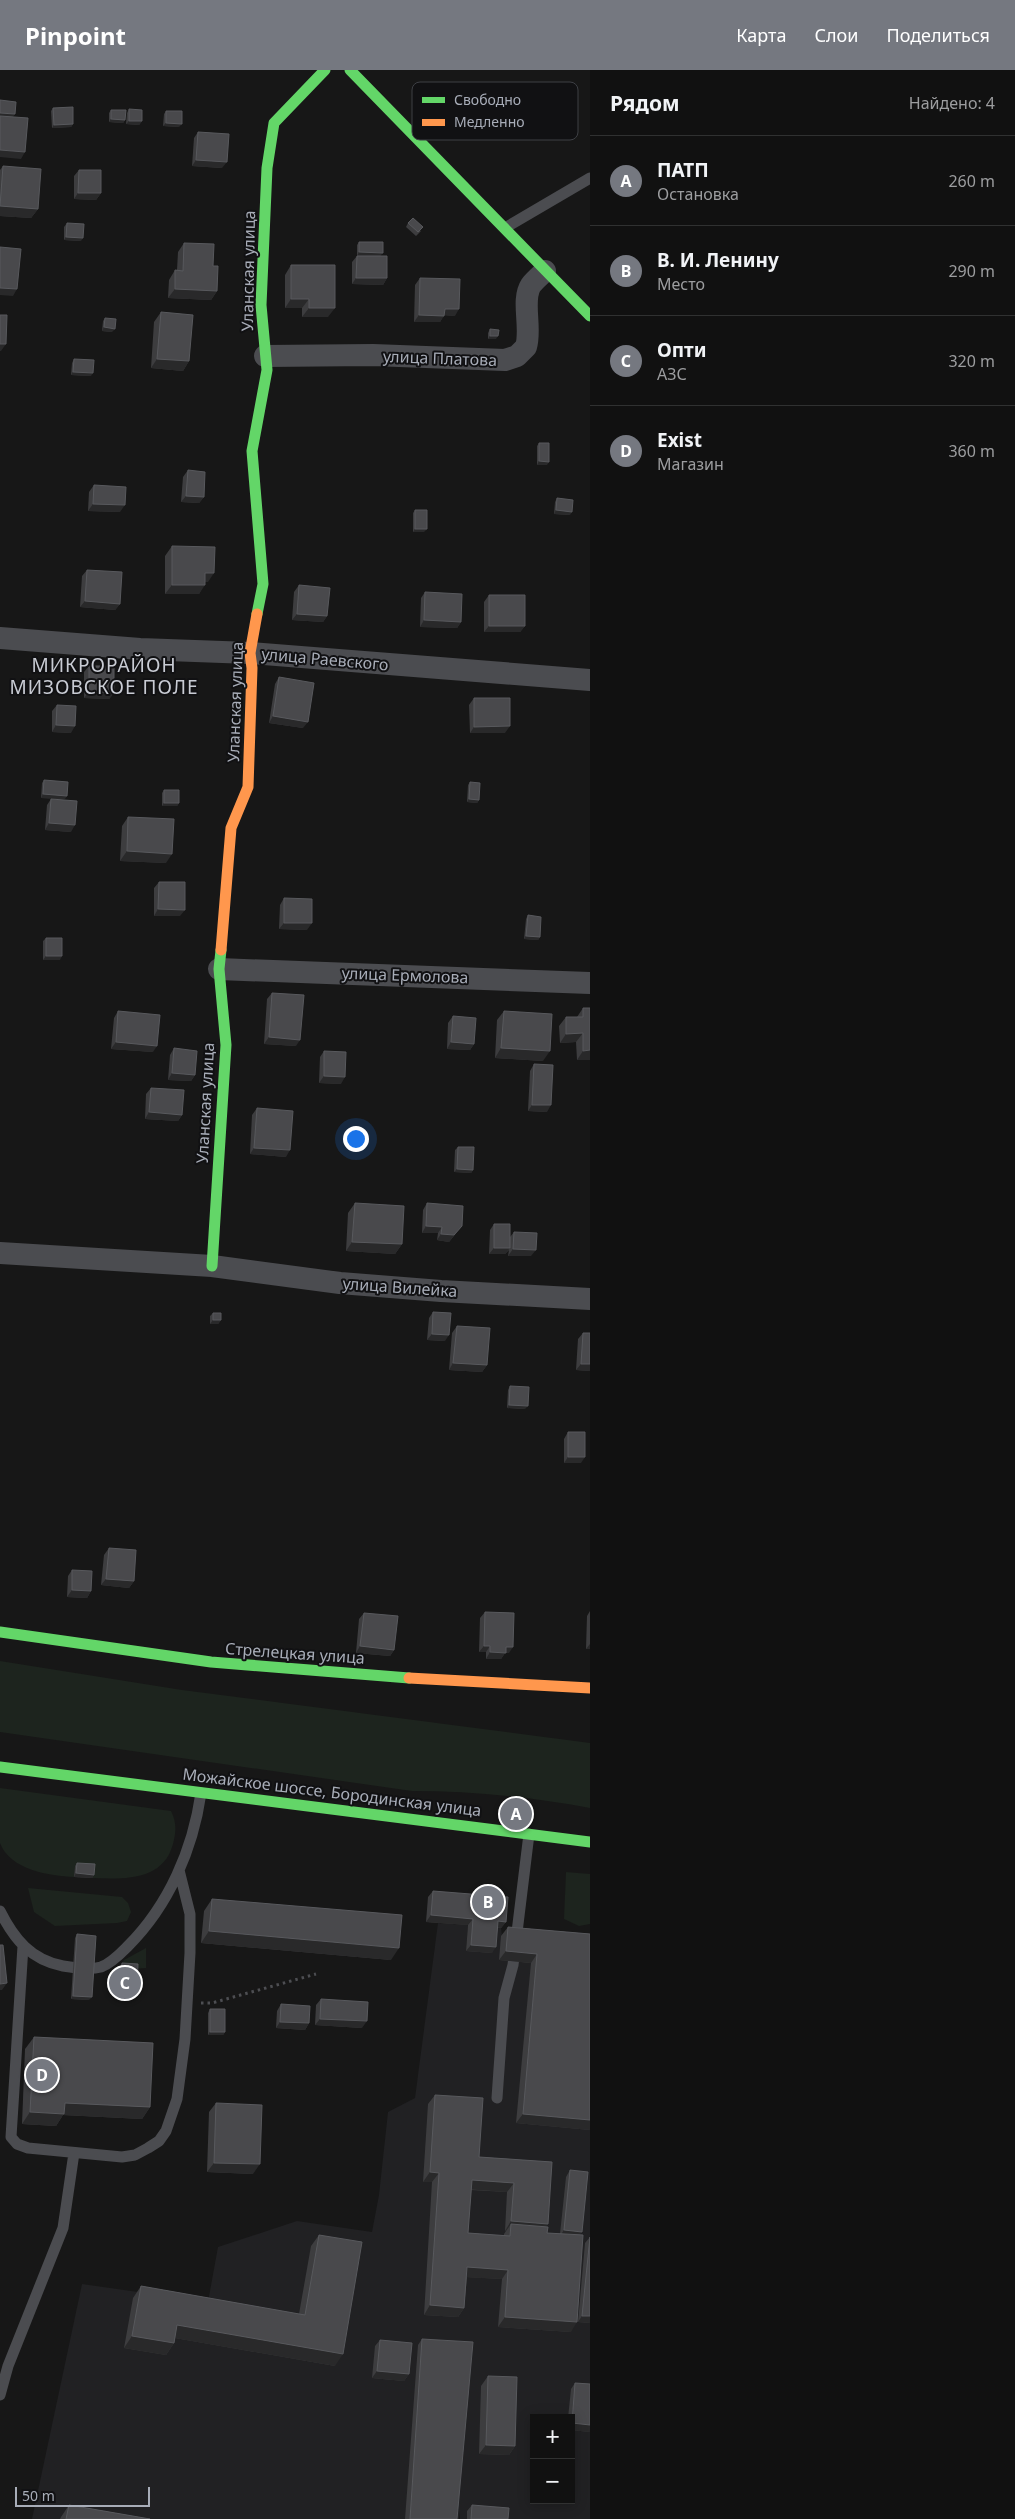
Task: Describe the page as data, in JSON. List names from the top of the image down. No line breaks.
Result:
{"streets":{"street":["Уланская улица","улица Платова","улица Раевского","улица Ермолова","улица Вилейка","Стрелецкая улица","Можайское шоссе, Бородинская улица"]},"crossings":[["Уланская улица","улица Платова"],["Уланская улица","улица Раевского"],["Уланская улица","улица Ермолова"],["Уланская улица","улица Вилейка"]],"districts":["МИКРОРАЙОН МИЗОВСКОЕ ПОЛЕ"],"legend":["Свободно","Медленно"],"scale_bar":"50 m","page":{"header":"Pinpoint","nav":["Карта","Слои","Поделиться"],"heading":["Рядом","Найдено: 4"],"list":[{"mark":"A","name":"ПАТП","note":"Остановка","value":"260 m"},{"mark":"B","name":"В. И. Ленину","note":"Место","value":"290 m"},{"mark":"C","name":"Опти","note":"АЗС","value":"320 m"},{"mark":"D","name":"Exist","note":"Магазин","value":"360 m"}],"pins":["A","B","C","D"],"map_buttons":["+","−"],"scale":"50 m"}}
